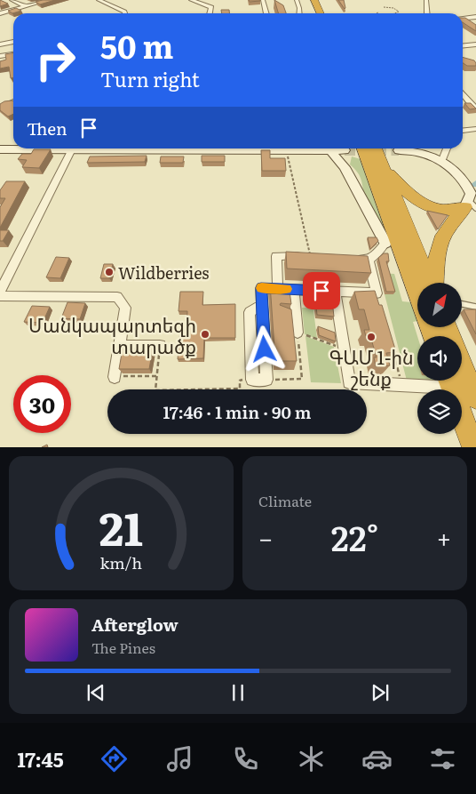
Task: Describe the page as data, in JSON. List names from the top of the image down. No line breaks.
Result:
{"places":["Wildberries","Մանկապարտեզի տարածք","ԳԱՄ 1-ին շենք"],"north":"top right","page":{"turn":["50 m","Turn right"],"then":"Then","limit":"30","trip":"17:46 · 1 min · 90 m","tile":"Climate","heat":["−","22°","+"],"song":["Afterglow","The Pines"],"tabs":"17:45","gauge":["21","km/h"]}}
